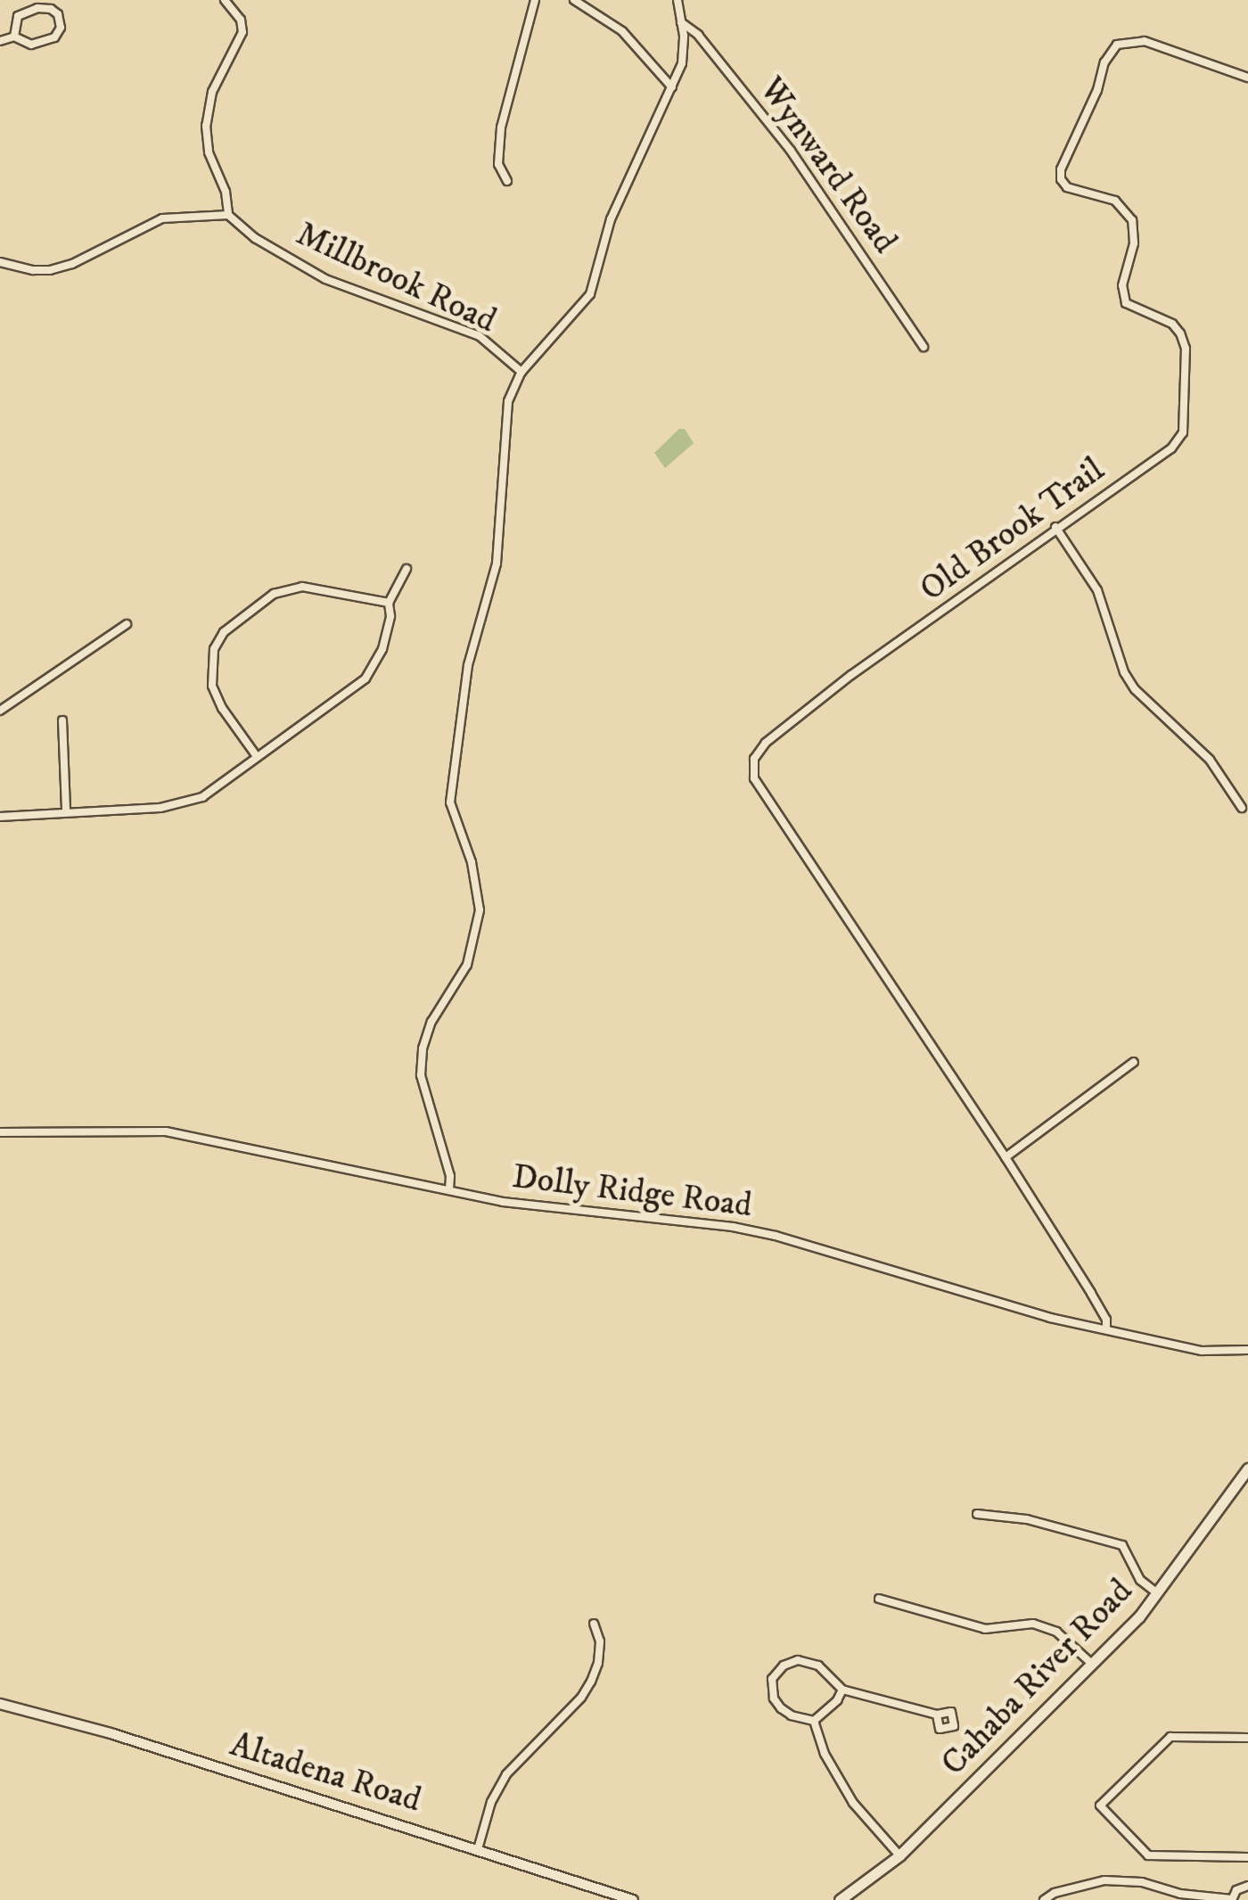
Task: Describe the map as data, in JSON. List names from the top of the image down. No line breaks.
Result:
{"streets":{"main road":["Cahaba River Road"],"street":["Wynward Road","Millbrook Road","Old Brook Trail","Dolly Ridge Road","Altadena Road"]},"crossings":[["Old Brook Trail","Dolly Ridge Road"]]}
